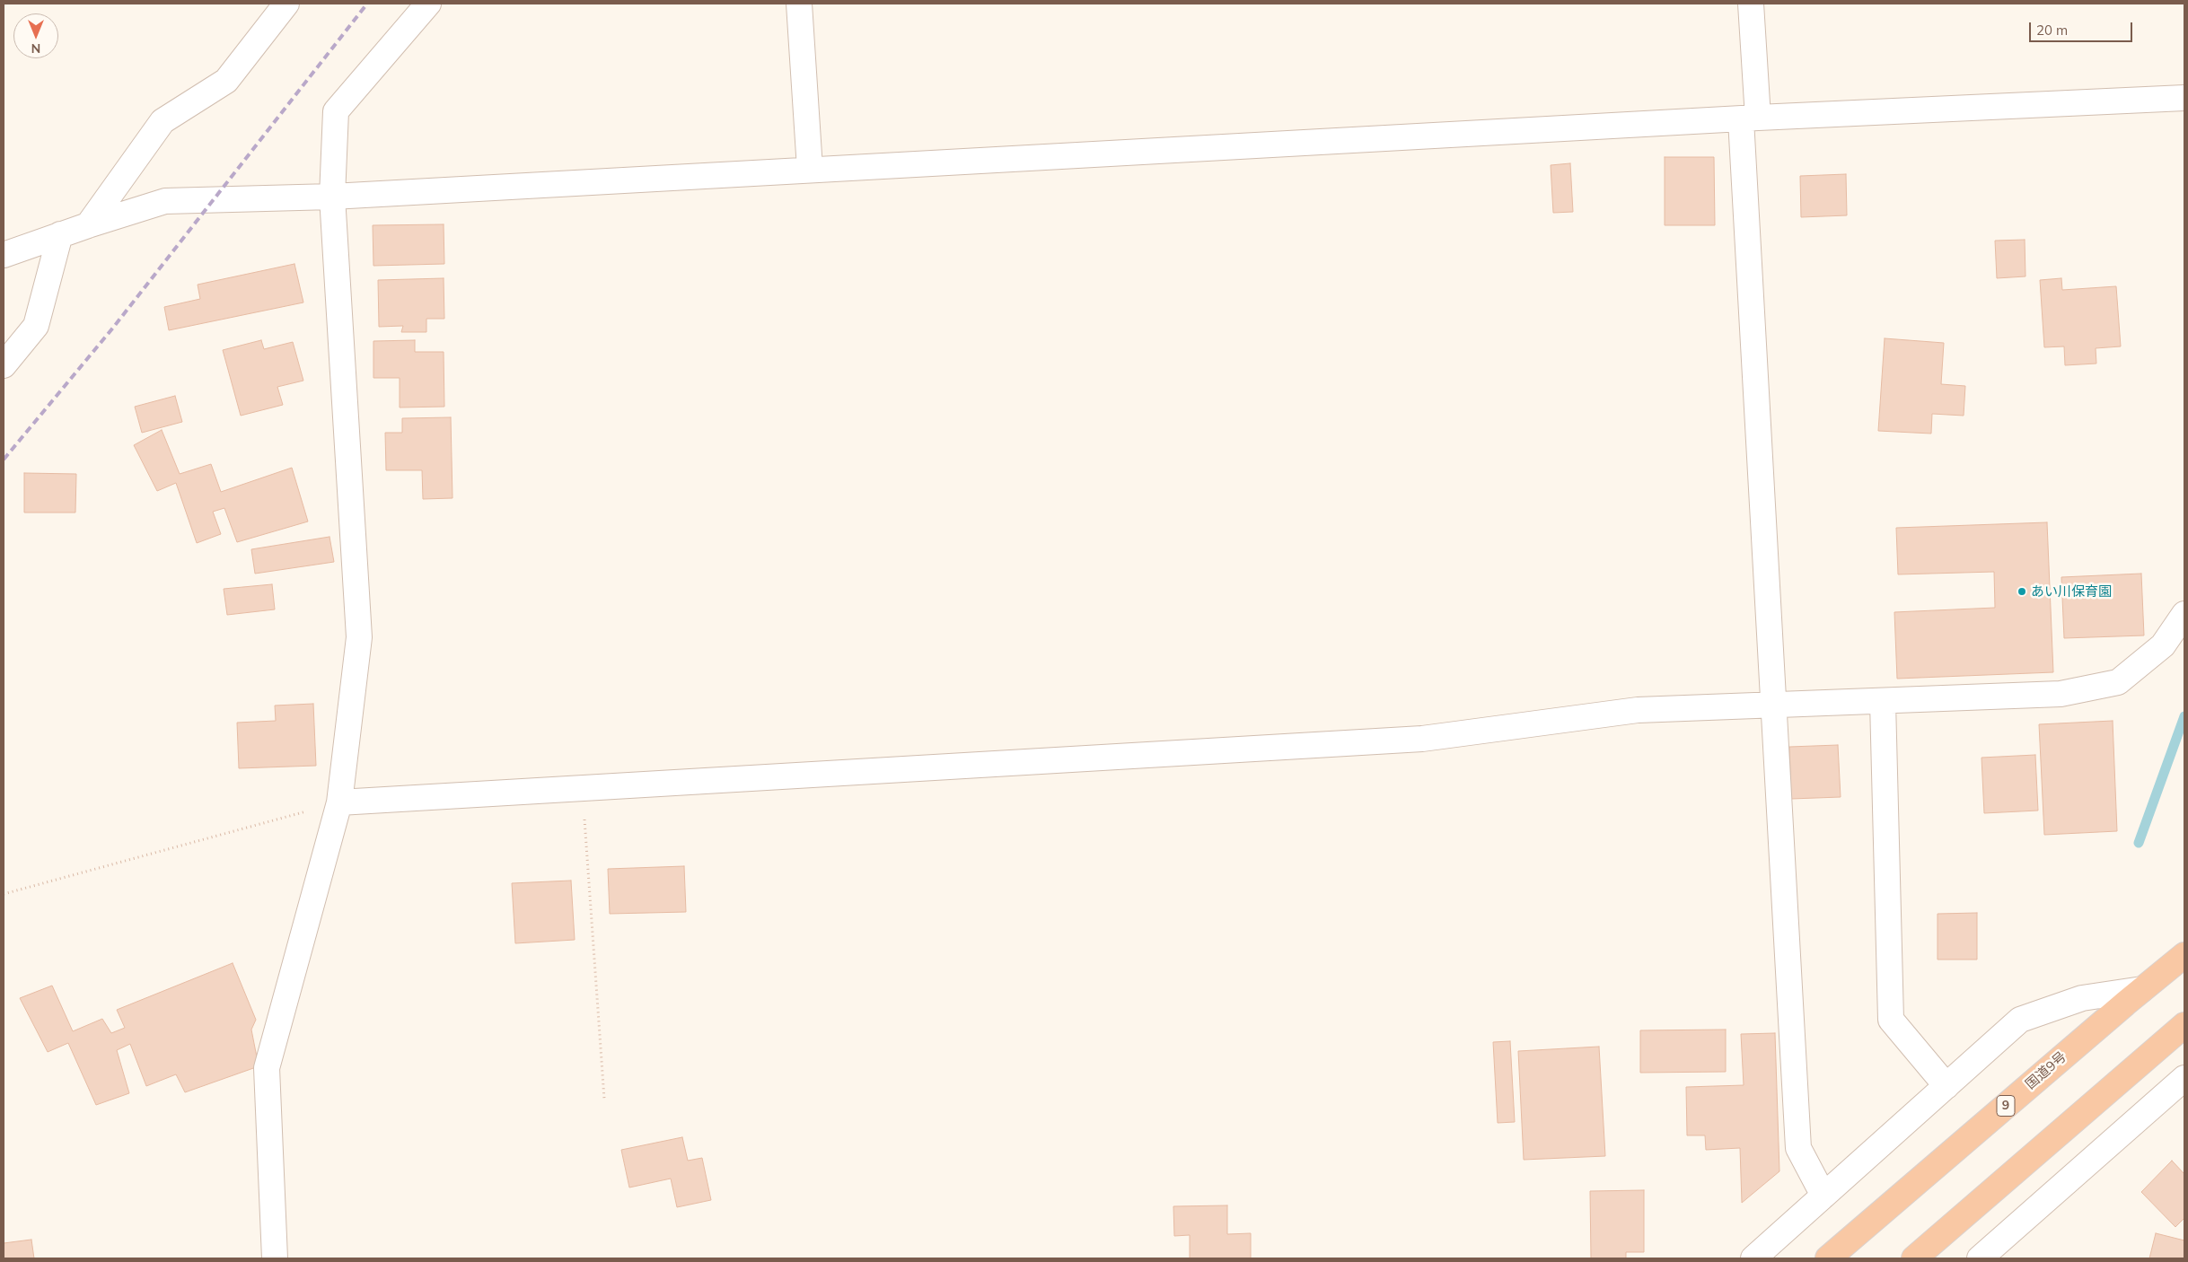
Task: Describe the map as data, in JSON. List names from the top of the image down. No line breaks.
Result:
{"streets":{"highway":["国道9号","9"]},"places":["あい川保育園"],"scale_bar":"20 m","north":"bottom"}
